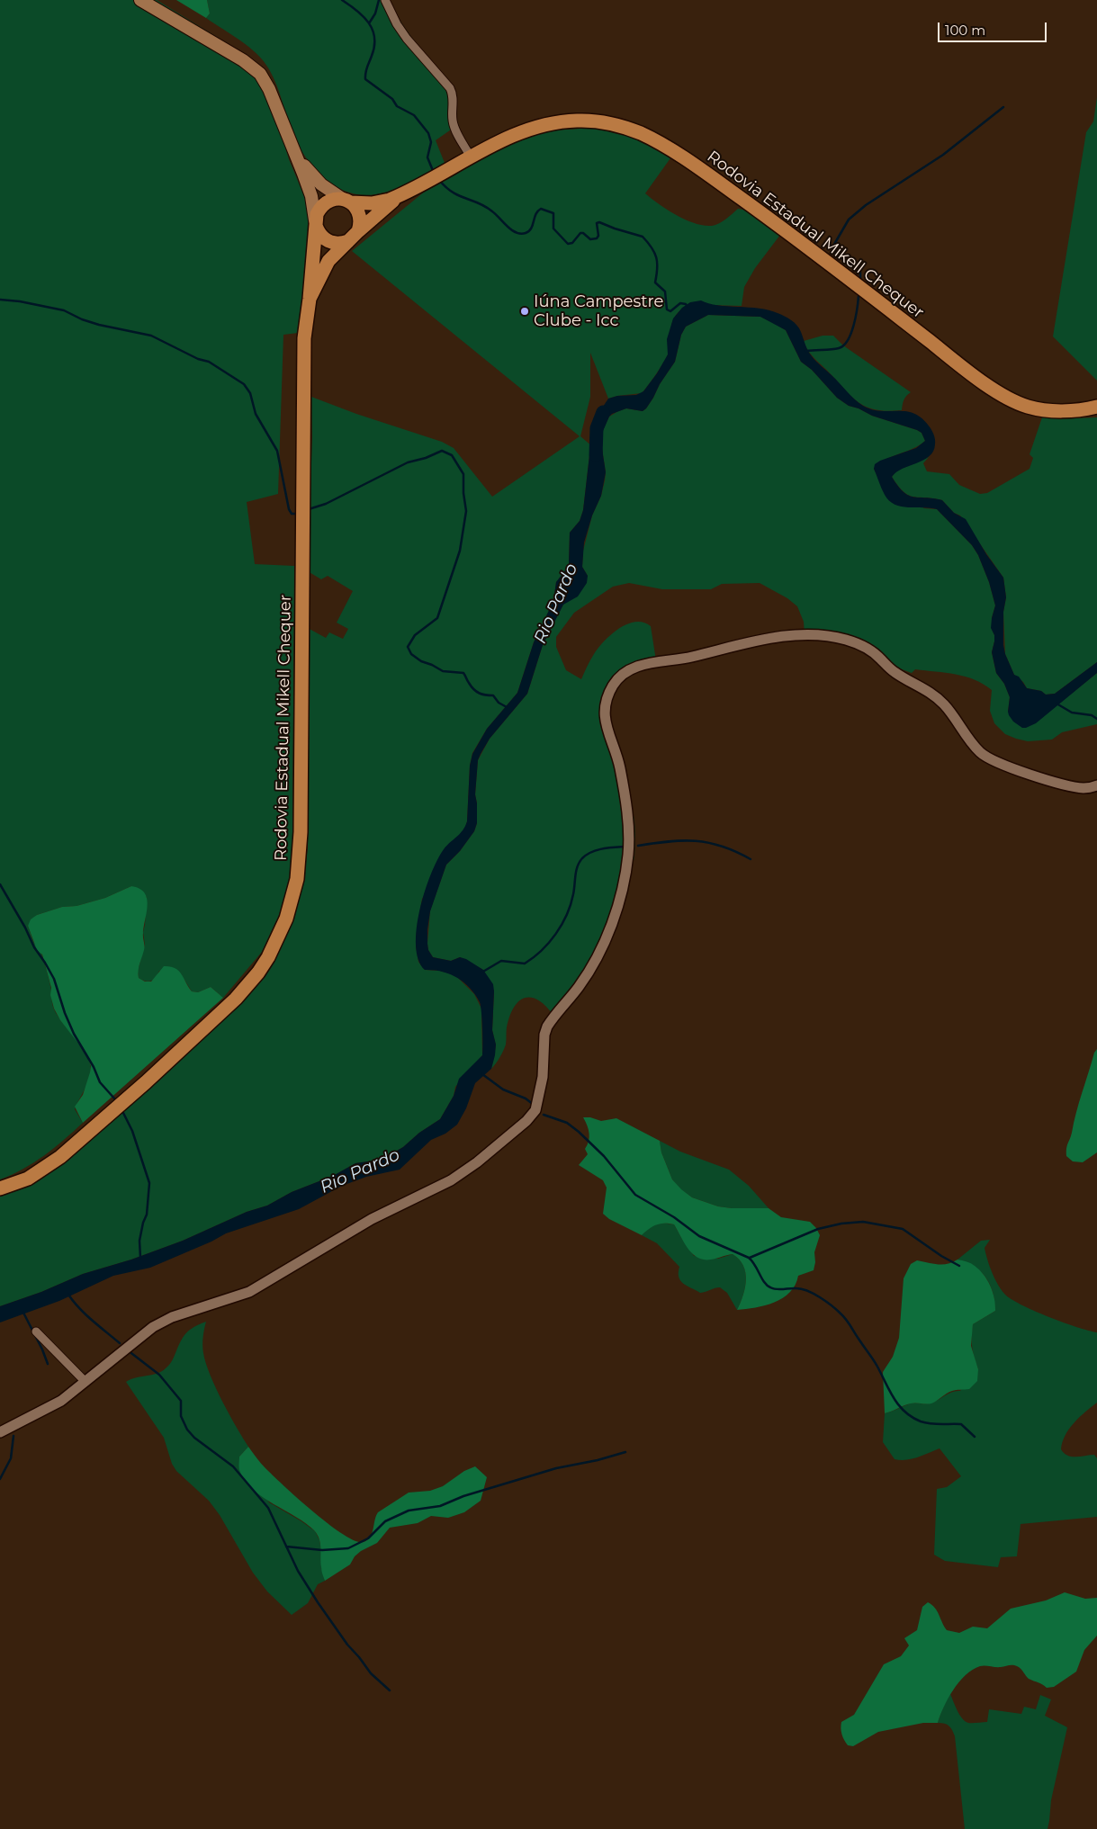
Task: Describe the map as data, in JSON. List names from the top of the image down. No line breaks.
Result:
{"streets":{"main road":["Rodovia Estadual Mikell Chequer"]},"water":["Rio Pardo"],"places":["Iúna Campestre Clube - Icc"],"scale_bar":"100 m"}
